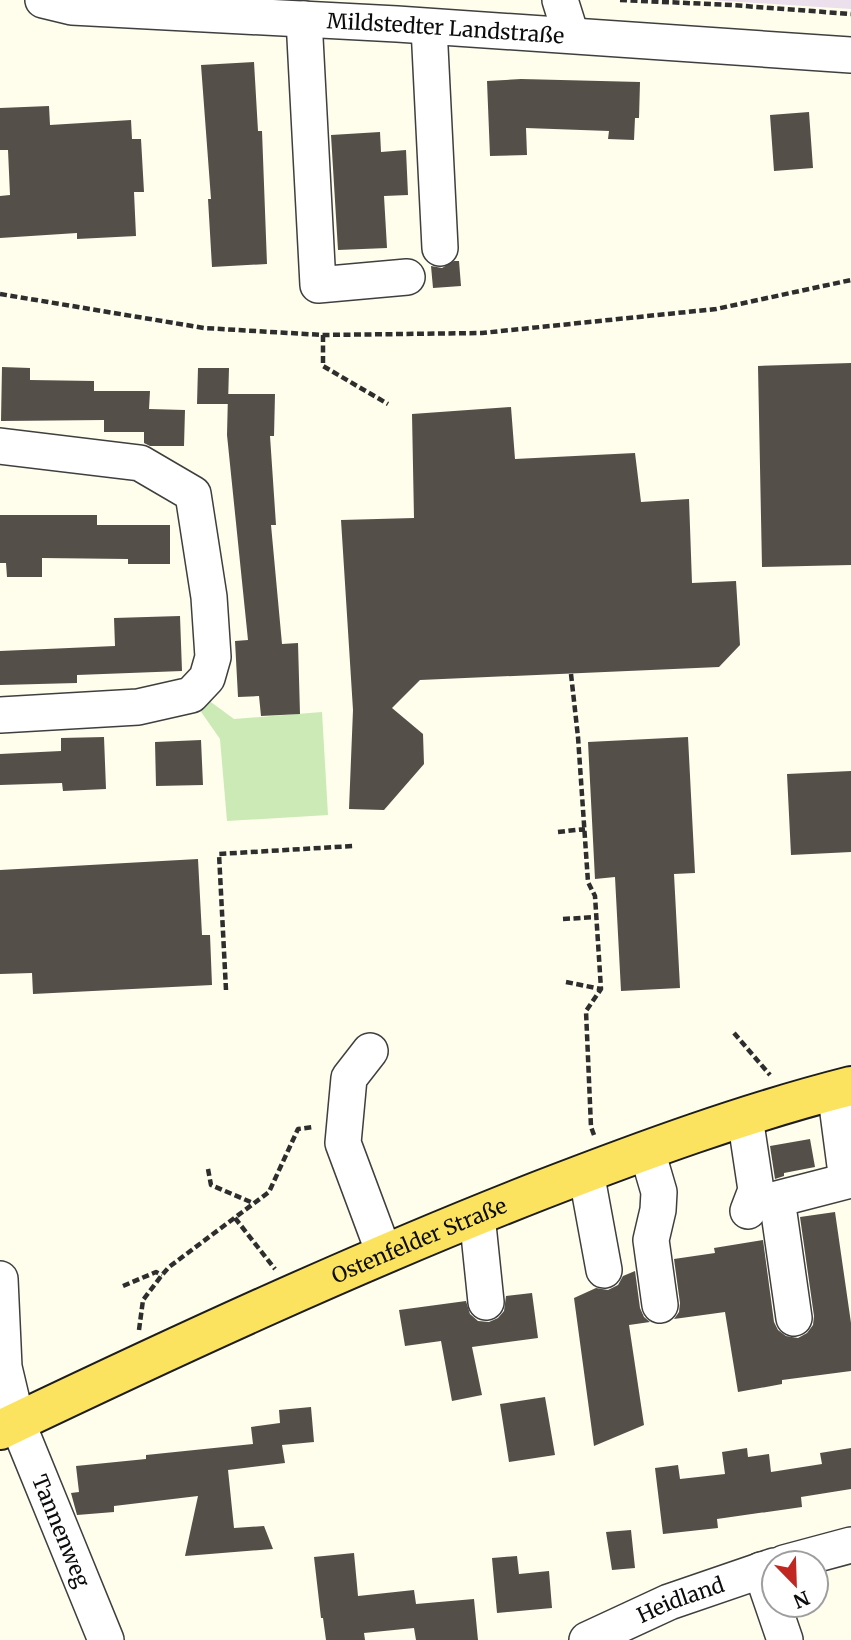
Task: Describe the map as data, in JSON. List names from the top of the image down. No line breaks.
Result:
{"streets":{"main road":["Ostenfelder Straße"],"street":["Mildstedter Landstraße","Tannenweg","Heidland"]},"crossings":[["Ostenfelder Straße","Tannenweg"]],"north":"bottom right"}
